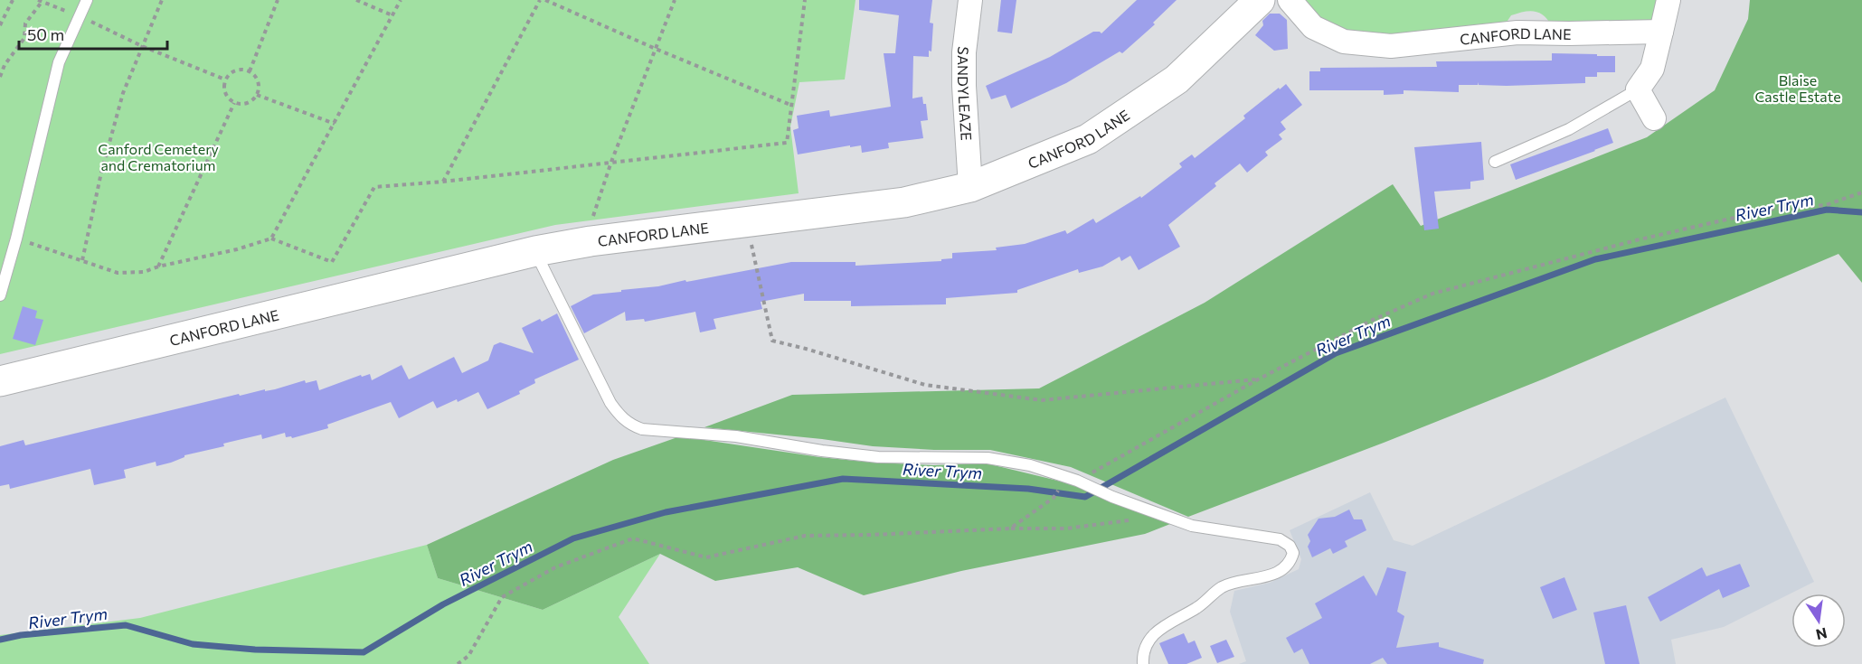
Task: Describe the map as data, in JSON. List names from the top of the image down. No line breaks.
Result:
{"streets":{"main road":["CANFORD LANE"],"street":["SANDYLEAZE"]},"crossings":[["CANFORD LANE","SANDYLEAZE"]],"water":["River Trym"],"parks":["Blaise Castle Estate","Canford Cemetery and Crematorium"],"scale_bar":"50 m","north":"bottom"}
